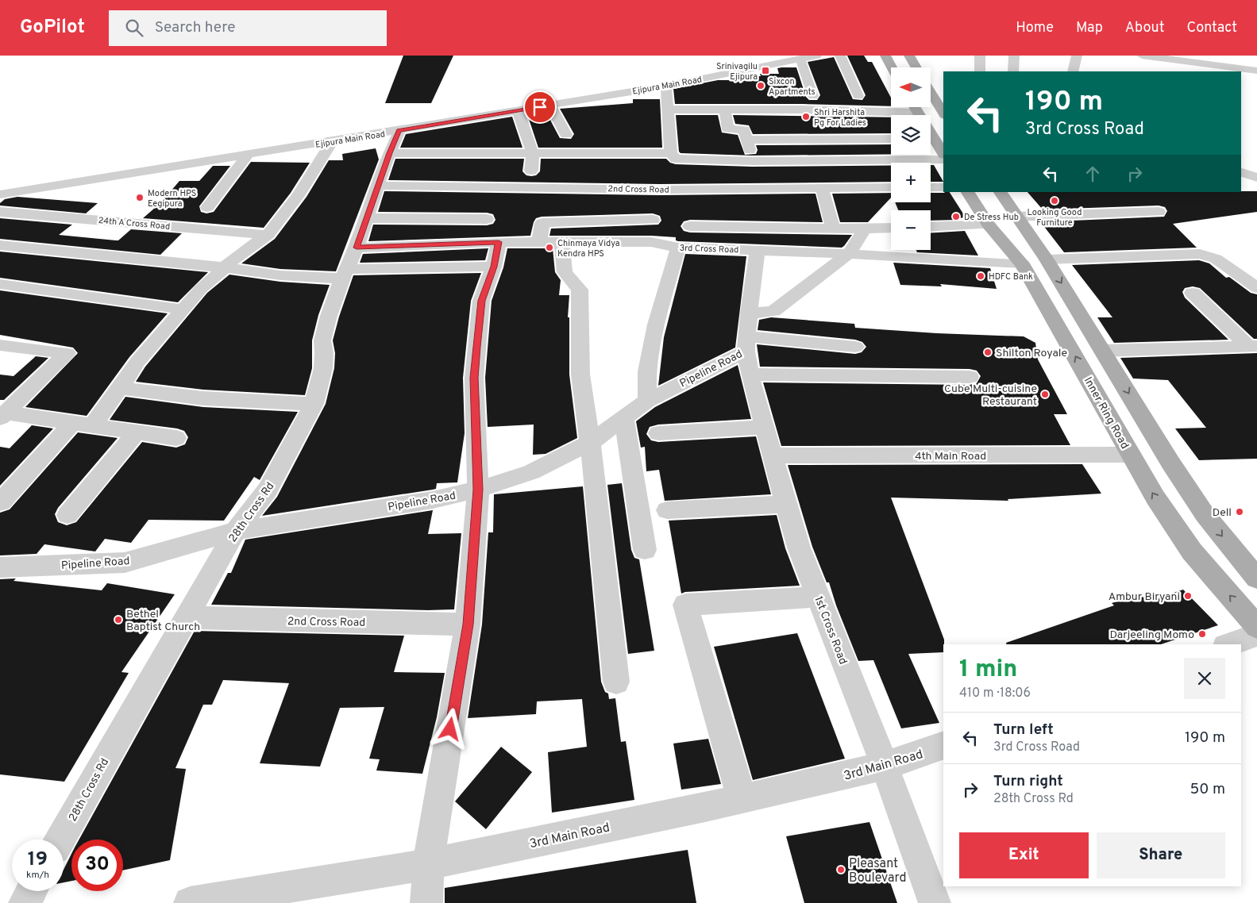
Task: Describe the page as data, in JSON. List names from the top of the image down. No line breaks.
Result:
{"streets":{"main road":["Inner Ring Road"],"street":["Ejipura Main Road","2nd Cross Road","24th A Cross Road","3rd Cross Road","Pipeline Road","4th Main Road","28th Cross Rd","1st Cross Road","3rd Main Road"]},"crossings":[["Ejipura Main Road","28th Cross Rd"],["2nd Cross Road","28th Cross Rd"],["3rd Cross Road","Pipeline Road"],["3rd Cross Road","Inner Ring Road"],["3rd Cross Road","28th Cross Rd"],["Pipeline Road","28th Cross Rd"],["Pipeline Road","1st Cross Road"],["Inner Ring Road","4th Main Road"],["4th Main Road","1st Cross Road"],["1st Cross Road","3rd Main Road"]],"places":{"transit":["Srinivagilu Ejipura"],"other":["Sixcon Apartments","Shri Harshita Pg For Ladies","Modern HPS Eegipura","Looking Good Furniture","De Stress Hub","Chinmaya Vidya Kendra HPS","HDFC Bank","Shilton Royale","Cube Multi-cuisine Restaurant","Dell","Ambur Biryani","Bethel Baptist Church","Darjeeling Momo","Pleasant Boulevard"]},"north":"left","page":{"header":"GoPilot","search":"Search here","nav":["Home","Map","About","Contact"],"map_buttons":["+","−"],"turn":["190 m","3rd Cross Road"],"heading":["1 min","410 m · 18:06"],"list":[{"name":"Turn left","note":"3rd Cross Road","value":"190 m"},{"name":"Turn right","note":"28th Cross Rd","value":"50 m"}],"buttons":["Exit","Share"],"speed":"19 km/h","limit":"30"}}
